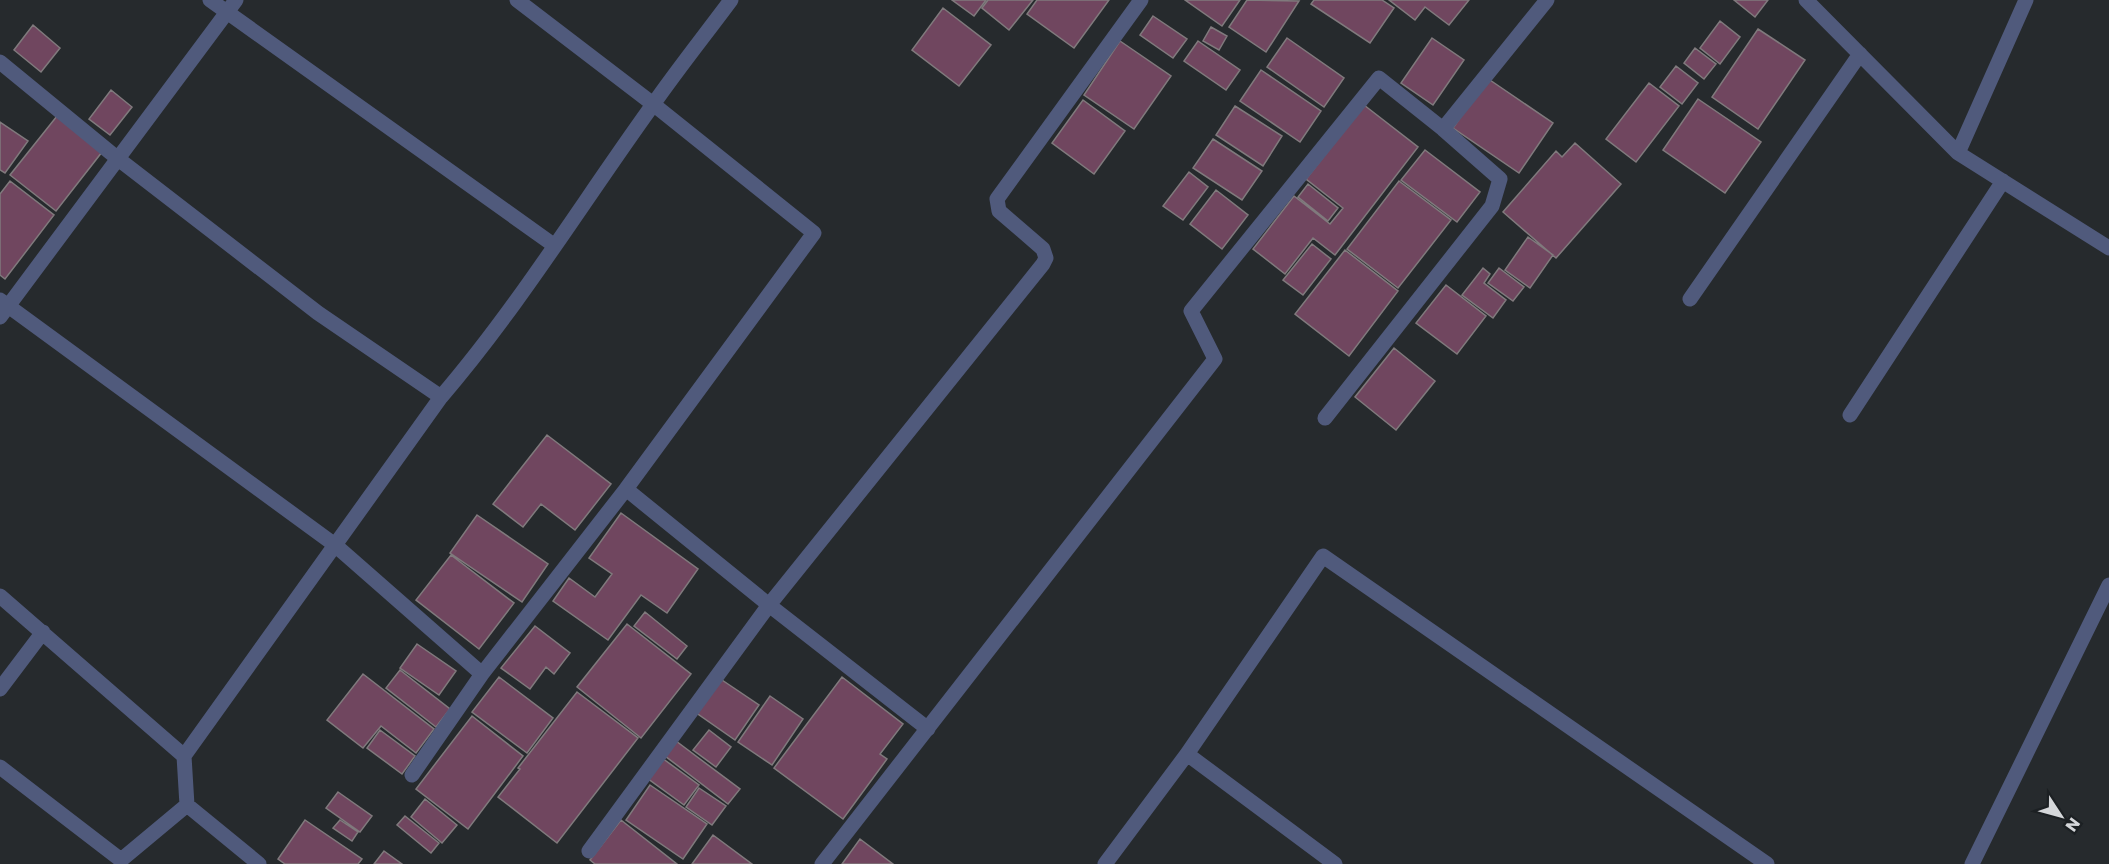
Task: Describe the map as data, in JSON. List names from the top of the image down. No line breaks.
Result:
{"north":"bottom right"}
